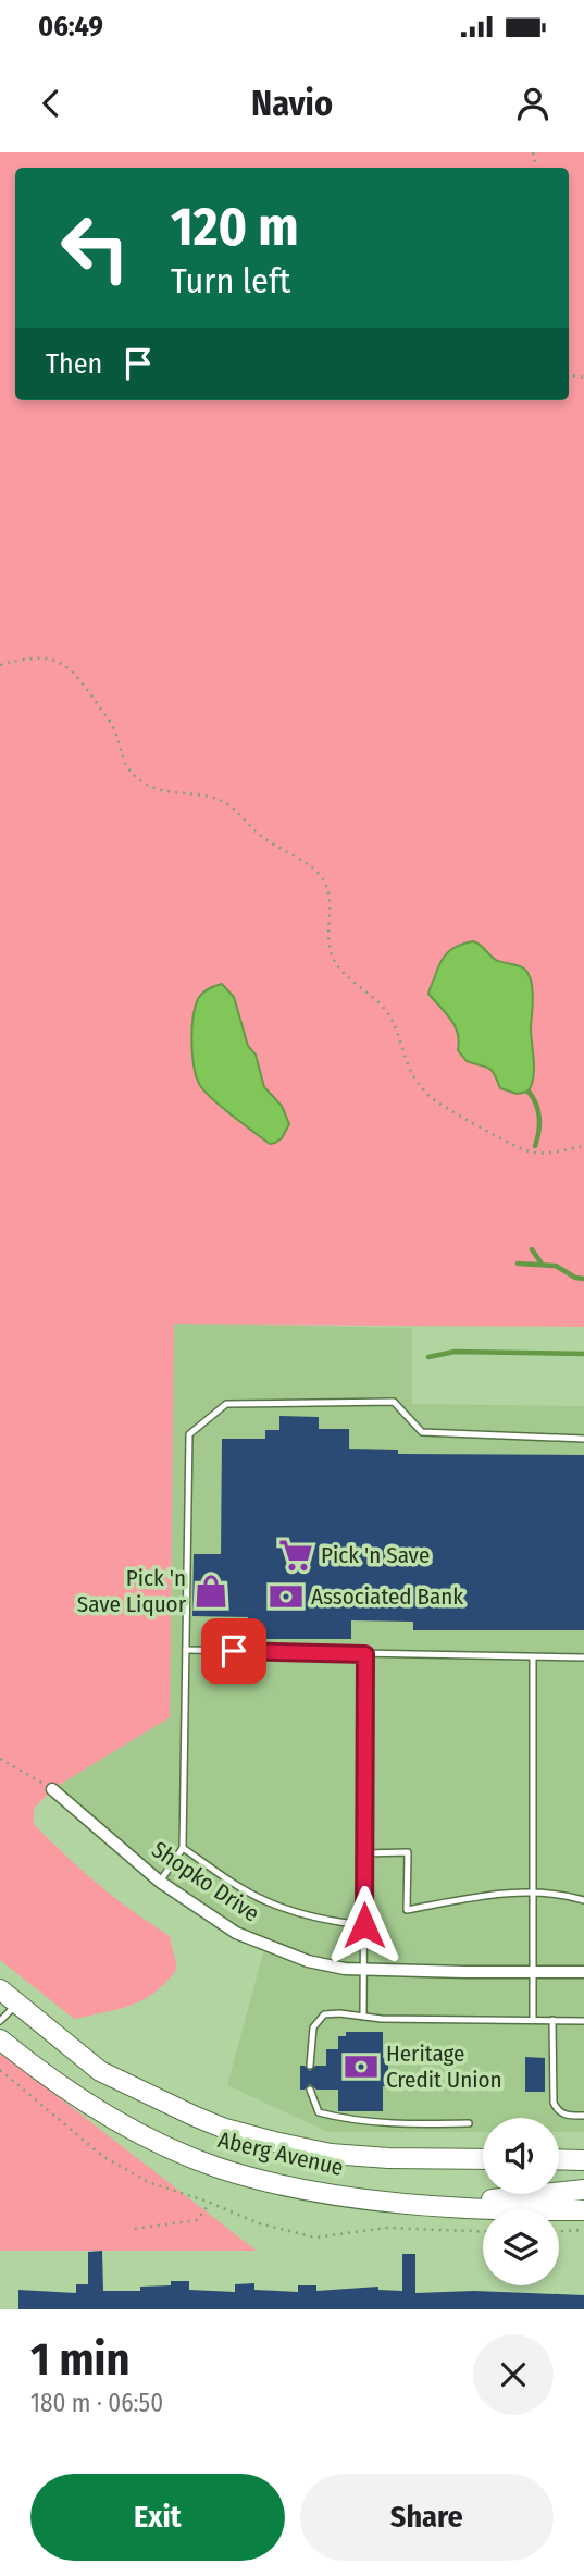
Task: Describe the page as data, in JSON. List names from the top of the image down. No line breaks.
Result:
{"streets":{"main road":["Aberg Avenue"],"street":["Shopko Drive"]},"places":{"supermarket":["Pick 'n Save"],"shop":["Pick 'n Save Liquor"],"bank":["Associated Bank","Heritage Credit Union"]},"page":{"status":"06:49","header":"Navio","turn":["120 m","Turn left"],"then":"Then","heading":["1 min","180 m · 06:50"],"buttons":["Exit","Share"]}}
